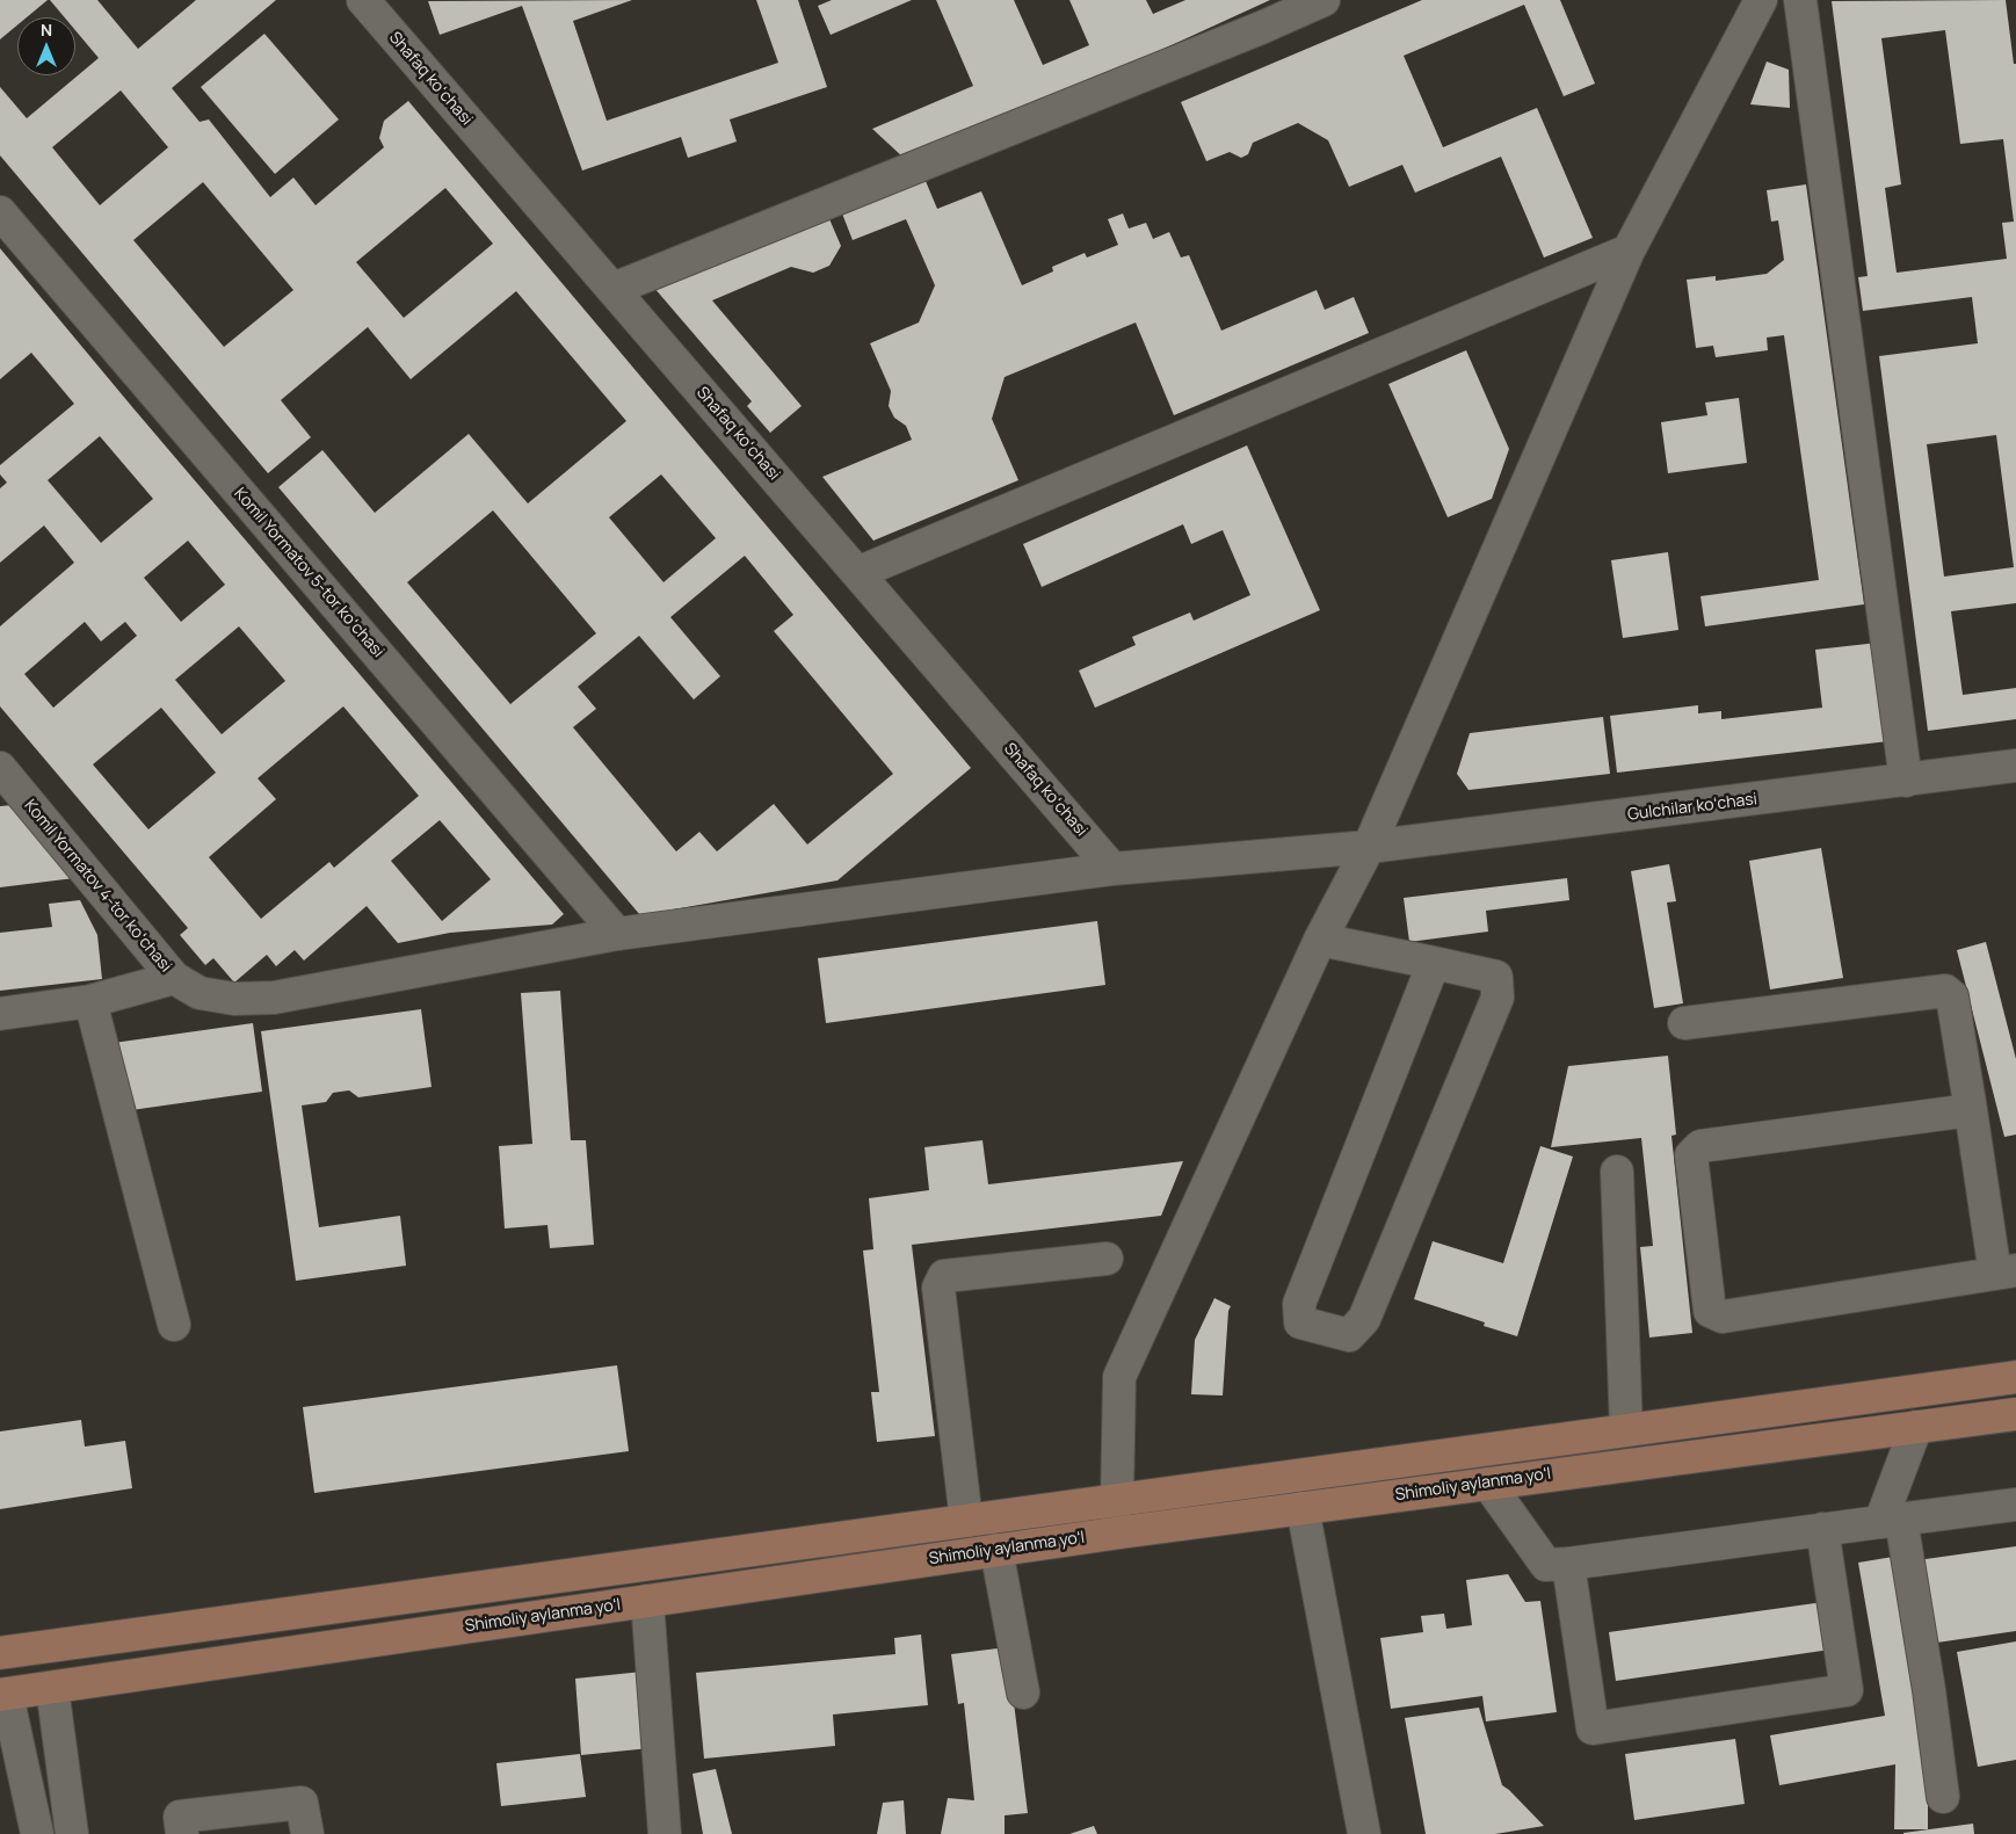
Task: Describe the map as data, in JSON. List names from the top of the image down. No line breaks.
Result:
{"streets":{"main road":["Shimoliy aylanma yoʻl"],"street":["Shafaq koʻchasi","Komil Yormatov 5-tor koʻchasi","Gulchilar koʻchasi","Komil Yormatov 4-tor koʻchasi"]},"crossings":[["Shafaq koʻchasi","Gulchilar koʻchasi"],["Komil Yormatov 5-tor koʻchasi","Gulchilar koʻchasi"],["Komil Yormatov 5-tor koʻchasi","Komil Yormatov 4-tor koʻchasi"],["Gulchilar koʻchasi","Komil Yormatov 4-tor koʻchasi"]],"north":"top"}
